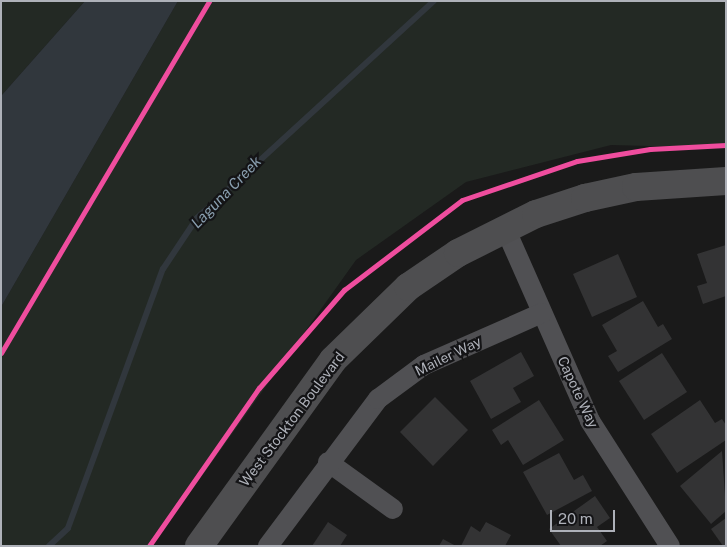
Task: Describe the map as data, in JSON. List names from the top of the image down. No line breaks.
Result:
{"streets":{"street":["Mailer Way","Capote Way","West Stockton Boulevard"]},"crossings":[["Mailer Way","Capote Way"],["Capote Way","West Stockton Boulevard"]],"water":["Laguna Creek"],"scale_bar":"20 m"}
